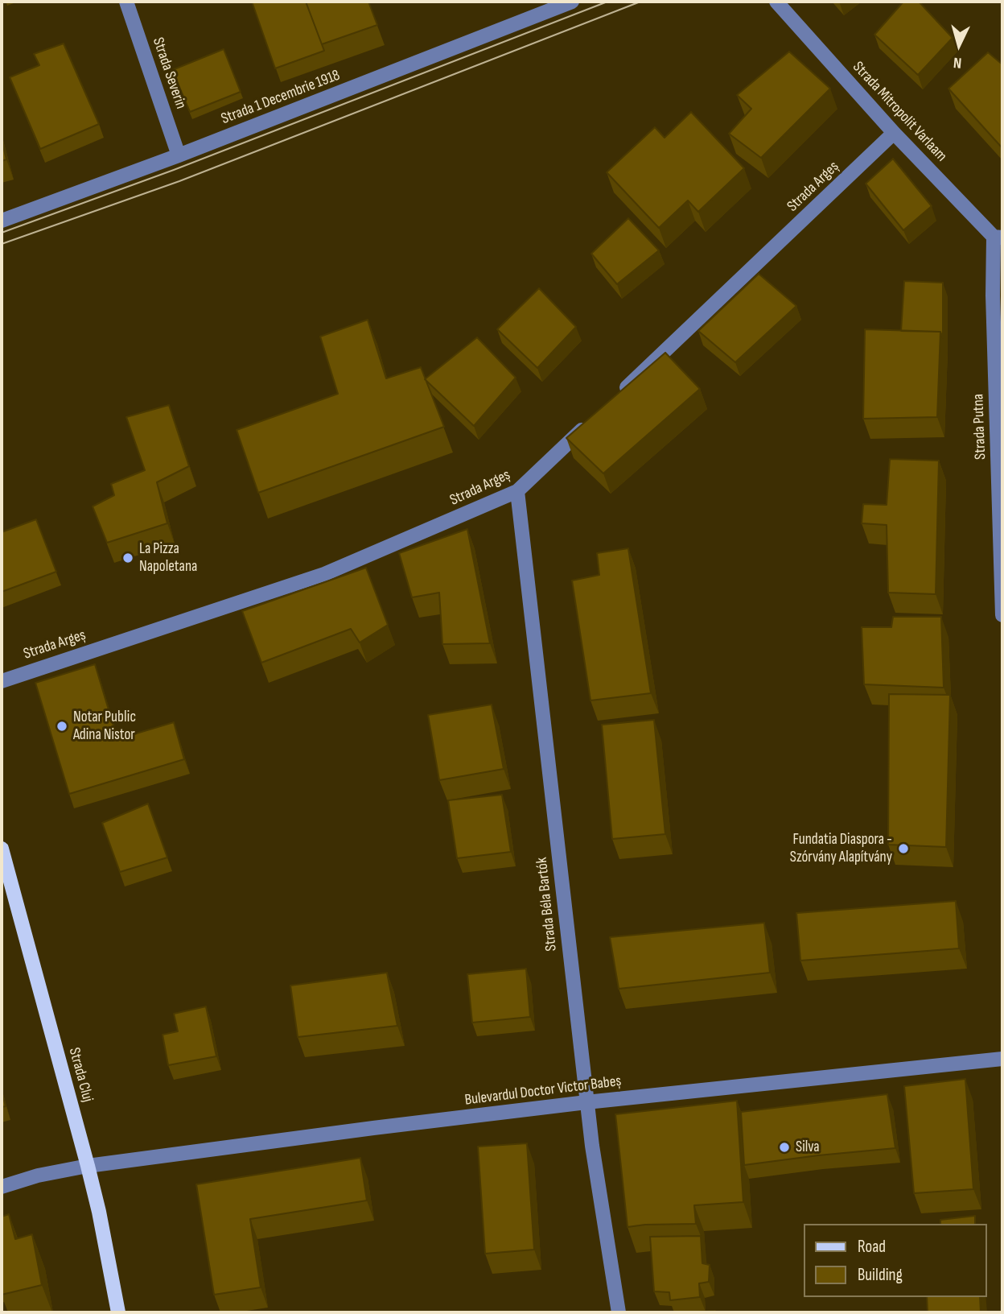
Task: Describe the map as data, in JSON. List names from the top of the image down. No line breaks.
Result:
{"streets":{"main road":["Strada Cluj"],"street":["Strada Severin","Strada 1 Decembrie 1918","Strada Mitropolit Varlaam","Strada Argeș","Strada Putna","Strada Béla Bartók","Bulevardul Doctor Victor Babeș"]},"crossings":[["Strada Severin","Strada 1 Decembrie 1918"],["Strada Mitropolit Varlaam","Strada Argeș"],["Strada Mitropolit Varlaam","Strada Putna"],["Strada Argeș","Strada Béla Bartók"],["Strada Béla Bartók","Bulevardul Doctor Victor Babeș"],["Strada Cluj","Bulevardul Doctor Victor Babeș"]],"places":["La Pizza Napoletana","Notar Public Adina Nistor","Fundatia Diaspora - Szórvány Alapítvány","Silva"],"legend":["Road","Building"],"north":"bottom"}
